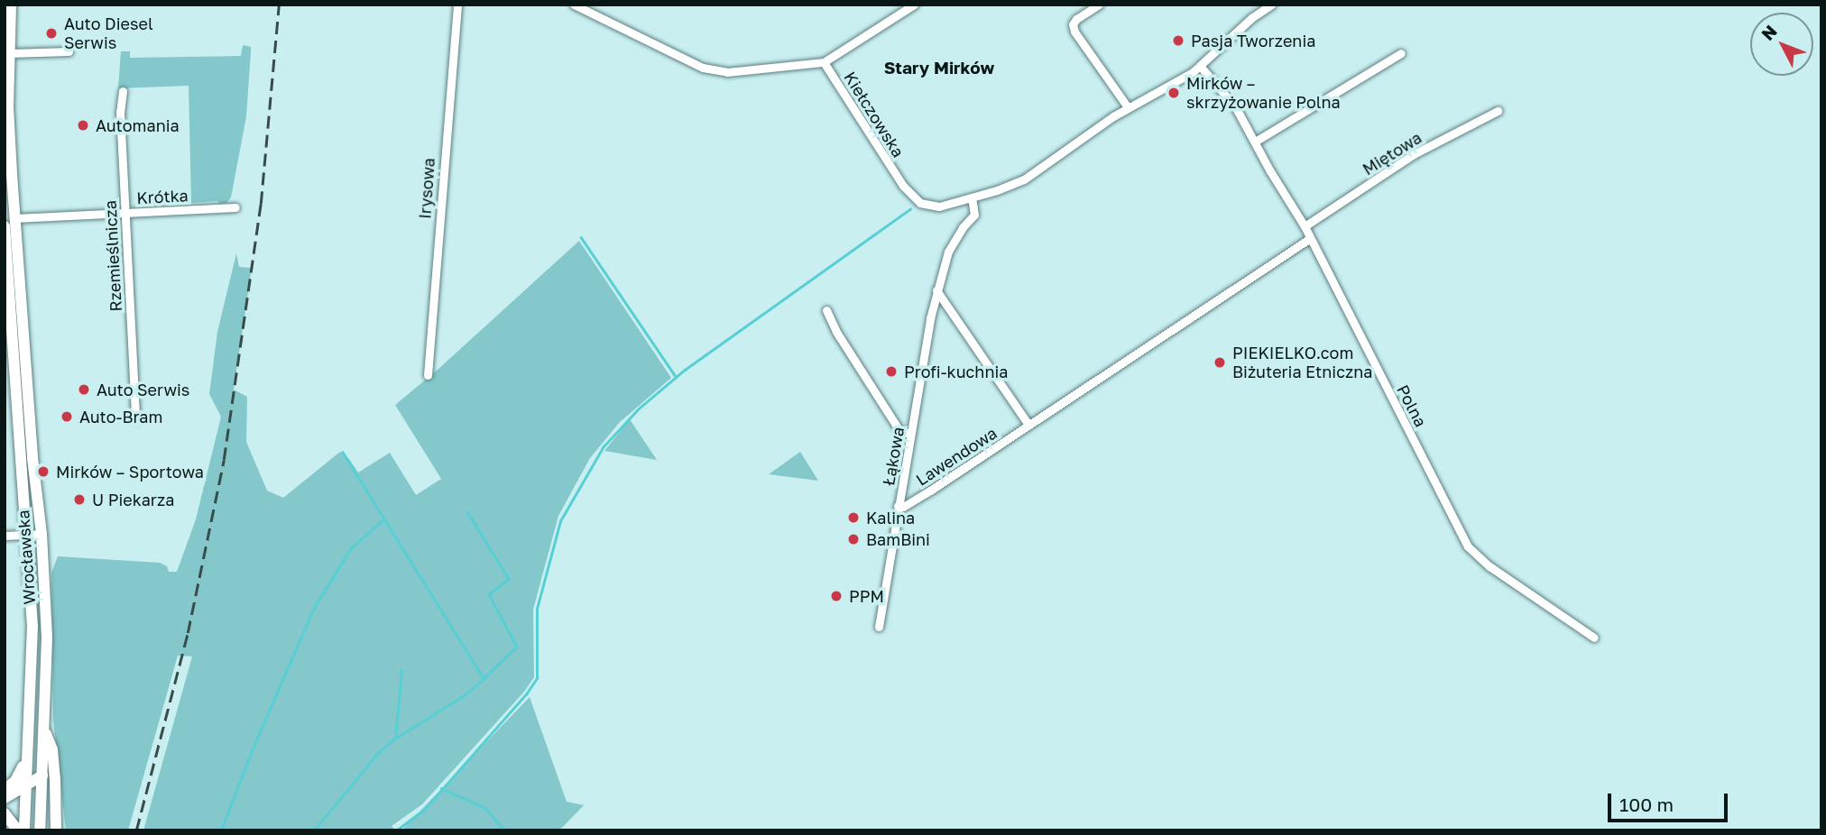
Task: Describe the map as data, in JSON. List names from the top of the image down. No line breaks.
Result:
{"streets":{"main road":["Wrocławska"],"street":["Kiełczowska","Miętowa","Irysowa","Krótka","Rzemieślnicza","Polna","Łąkowa","Lawendowa"]},"crossings":[["Kiełczowska","Polna"],["Kiełczowska","Łąkowa"],["Miętowa","Polna"],["Krótka","Rzemieślnicza"],["Krótka","Wrocławska"],["Polna","Lawendowa"],["Łąkowa","Lawendowa"]],"districts":["Stary Mirków"],"places":["Auto Diesel Serwis","Pasja Tworzenia","Mirków – skrzyżowanie Polna","Automania","PIEKIELKO.com Biżuteria Etniczna","Profi-kuchnia","Auto Serwis","Auto-Bram","Mirków – Sportowa","U Piekarza","Kalina","BamBini","PPM"],"scale_bar":"100 m","north":"top left"}
